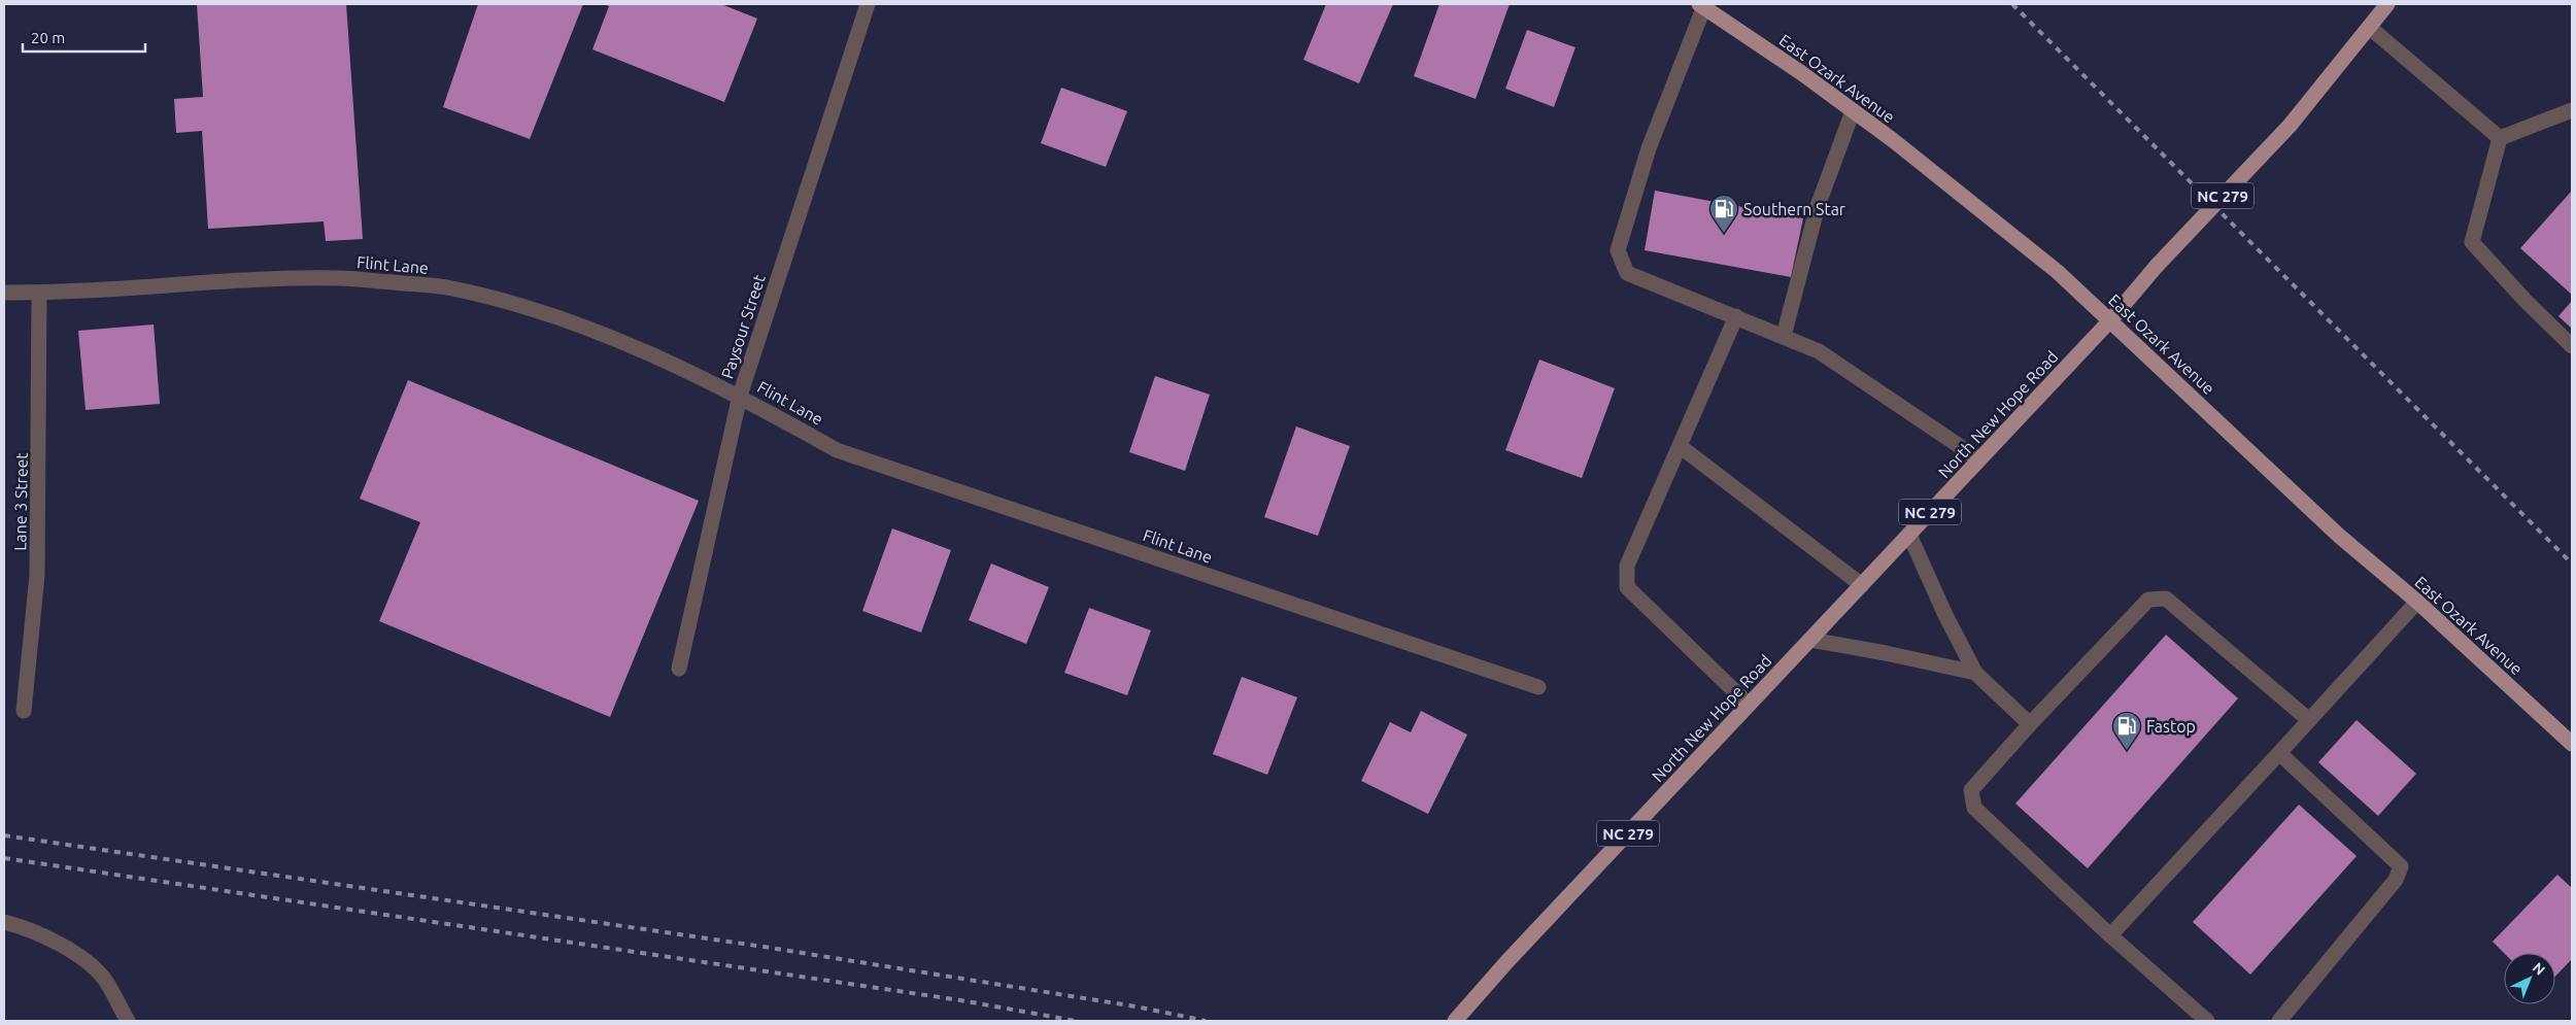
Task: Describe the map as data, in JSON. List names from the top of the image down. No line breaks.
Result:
{"streets":{"main road":["East Ozark Avenue","NC 279","North New Hope Road"],"street":["Flint Lane","Paysour Street","Lane 3 Street"]},"crossings":[["East Ozark Avenue","North New Hope Road"],["Flint Lane","Paysour Street"],["Flint Lane","Lane 3 Street"]],"places":{"fuel station":["Southern Star","Fastop"]},"scale_bar":"20 m","north":"top right"}
